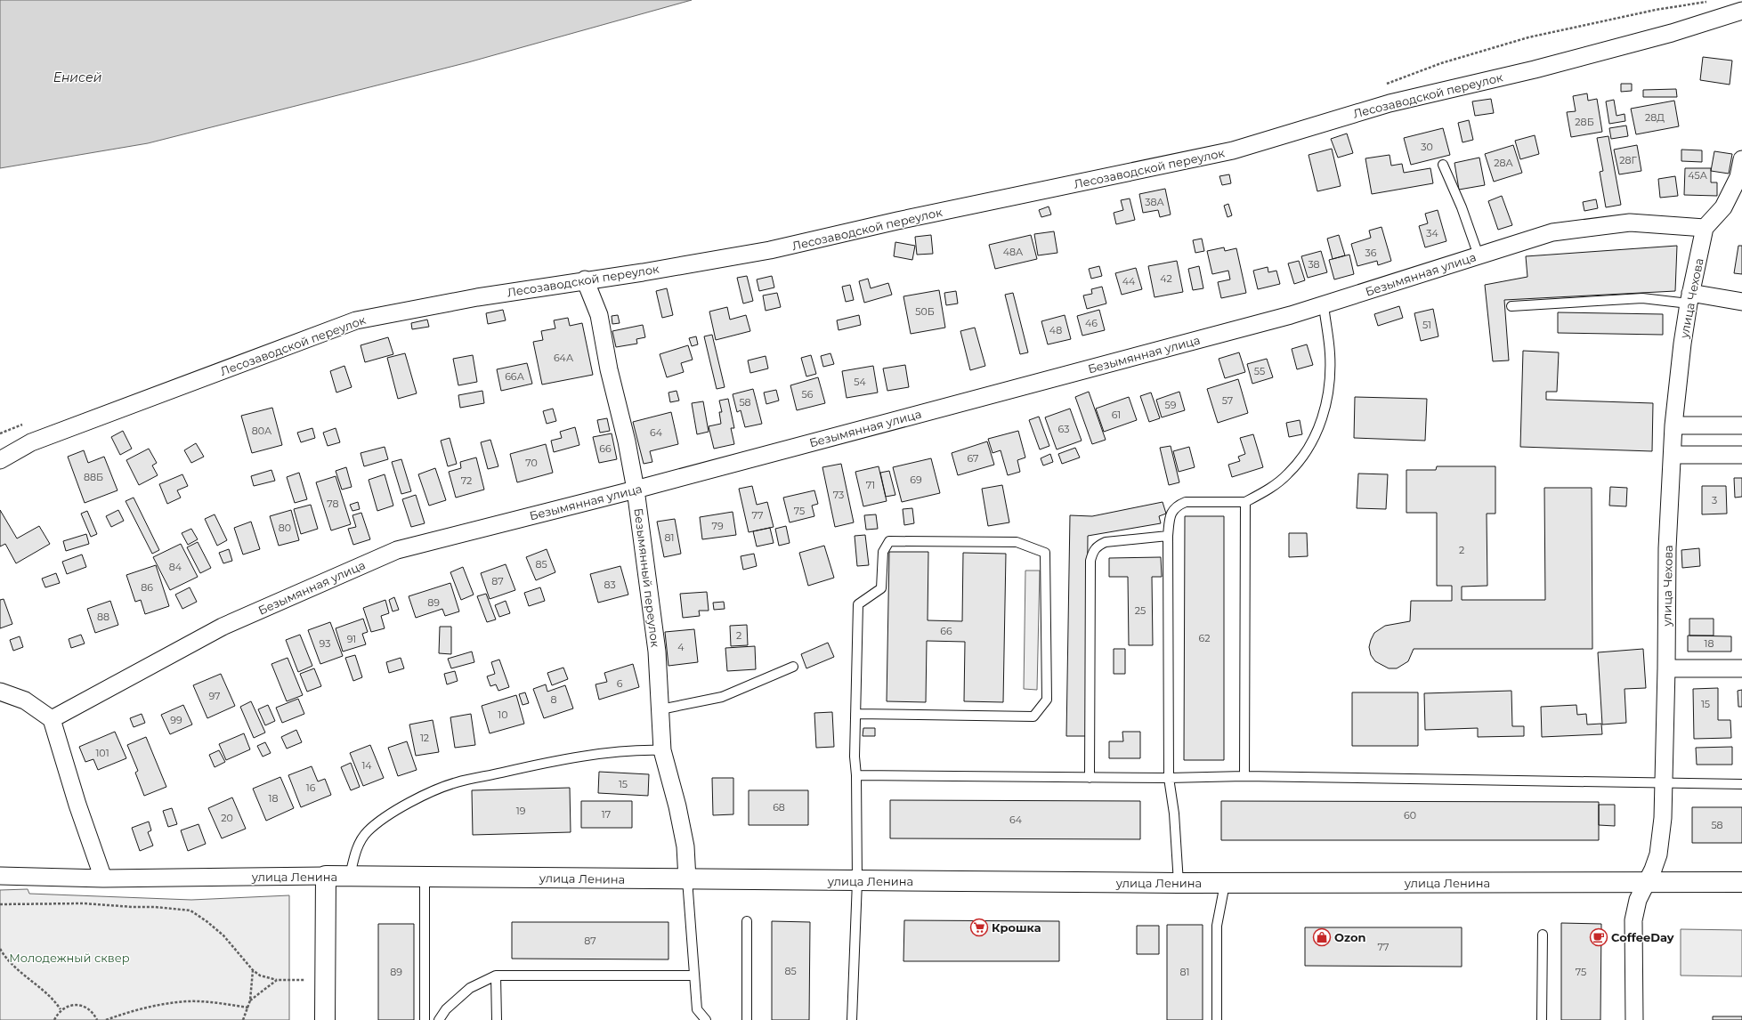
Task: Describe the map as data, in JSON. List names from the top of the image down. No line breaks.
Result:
{"streets":{"street":["Лесозаводской переулок","Безымянная улица","улица Чехова","Безымянный переулок","улица Ленина"]},"crossings":[["Лесозаводской переулок","Безымянный переулок"],["Безымянная улица","улица Чехова"],["Безымянная улица","Безымянный переулок"],["улица Чехова","улица Ленина"],["Безымянный переулок","улица Ленина"]],"water":["Енисей"],"parks":["Молодежный сквер"],"places":{"supermarket":["Крошка"],"shop":["Ozon"],"cafe":["CoffeeDay"]},"house_numbers":["28Д","28Б","30","28Г","28А","45А","38А","34","48А","36","38","42","44","50Б","46","51","48","64А","55","66А","54","56","57","58","59","61","63","80А","64","66","67","70","88Б","69","72","71","73","3","78","75","77","79","80","81","2","85","84","87","83","86","89","25","88","66","2","62","91","93","18","4","6","97","8","15","10","99","12","101","14","15","16","18","68","19","17","60","20","64","58","87","77","85","89","81","75"]}
